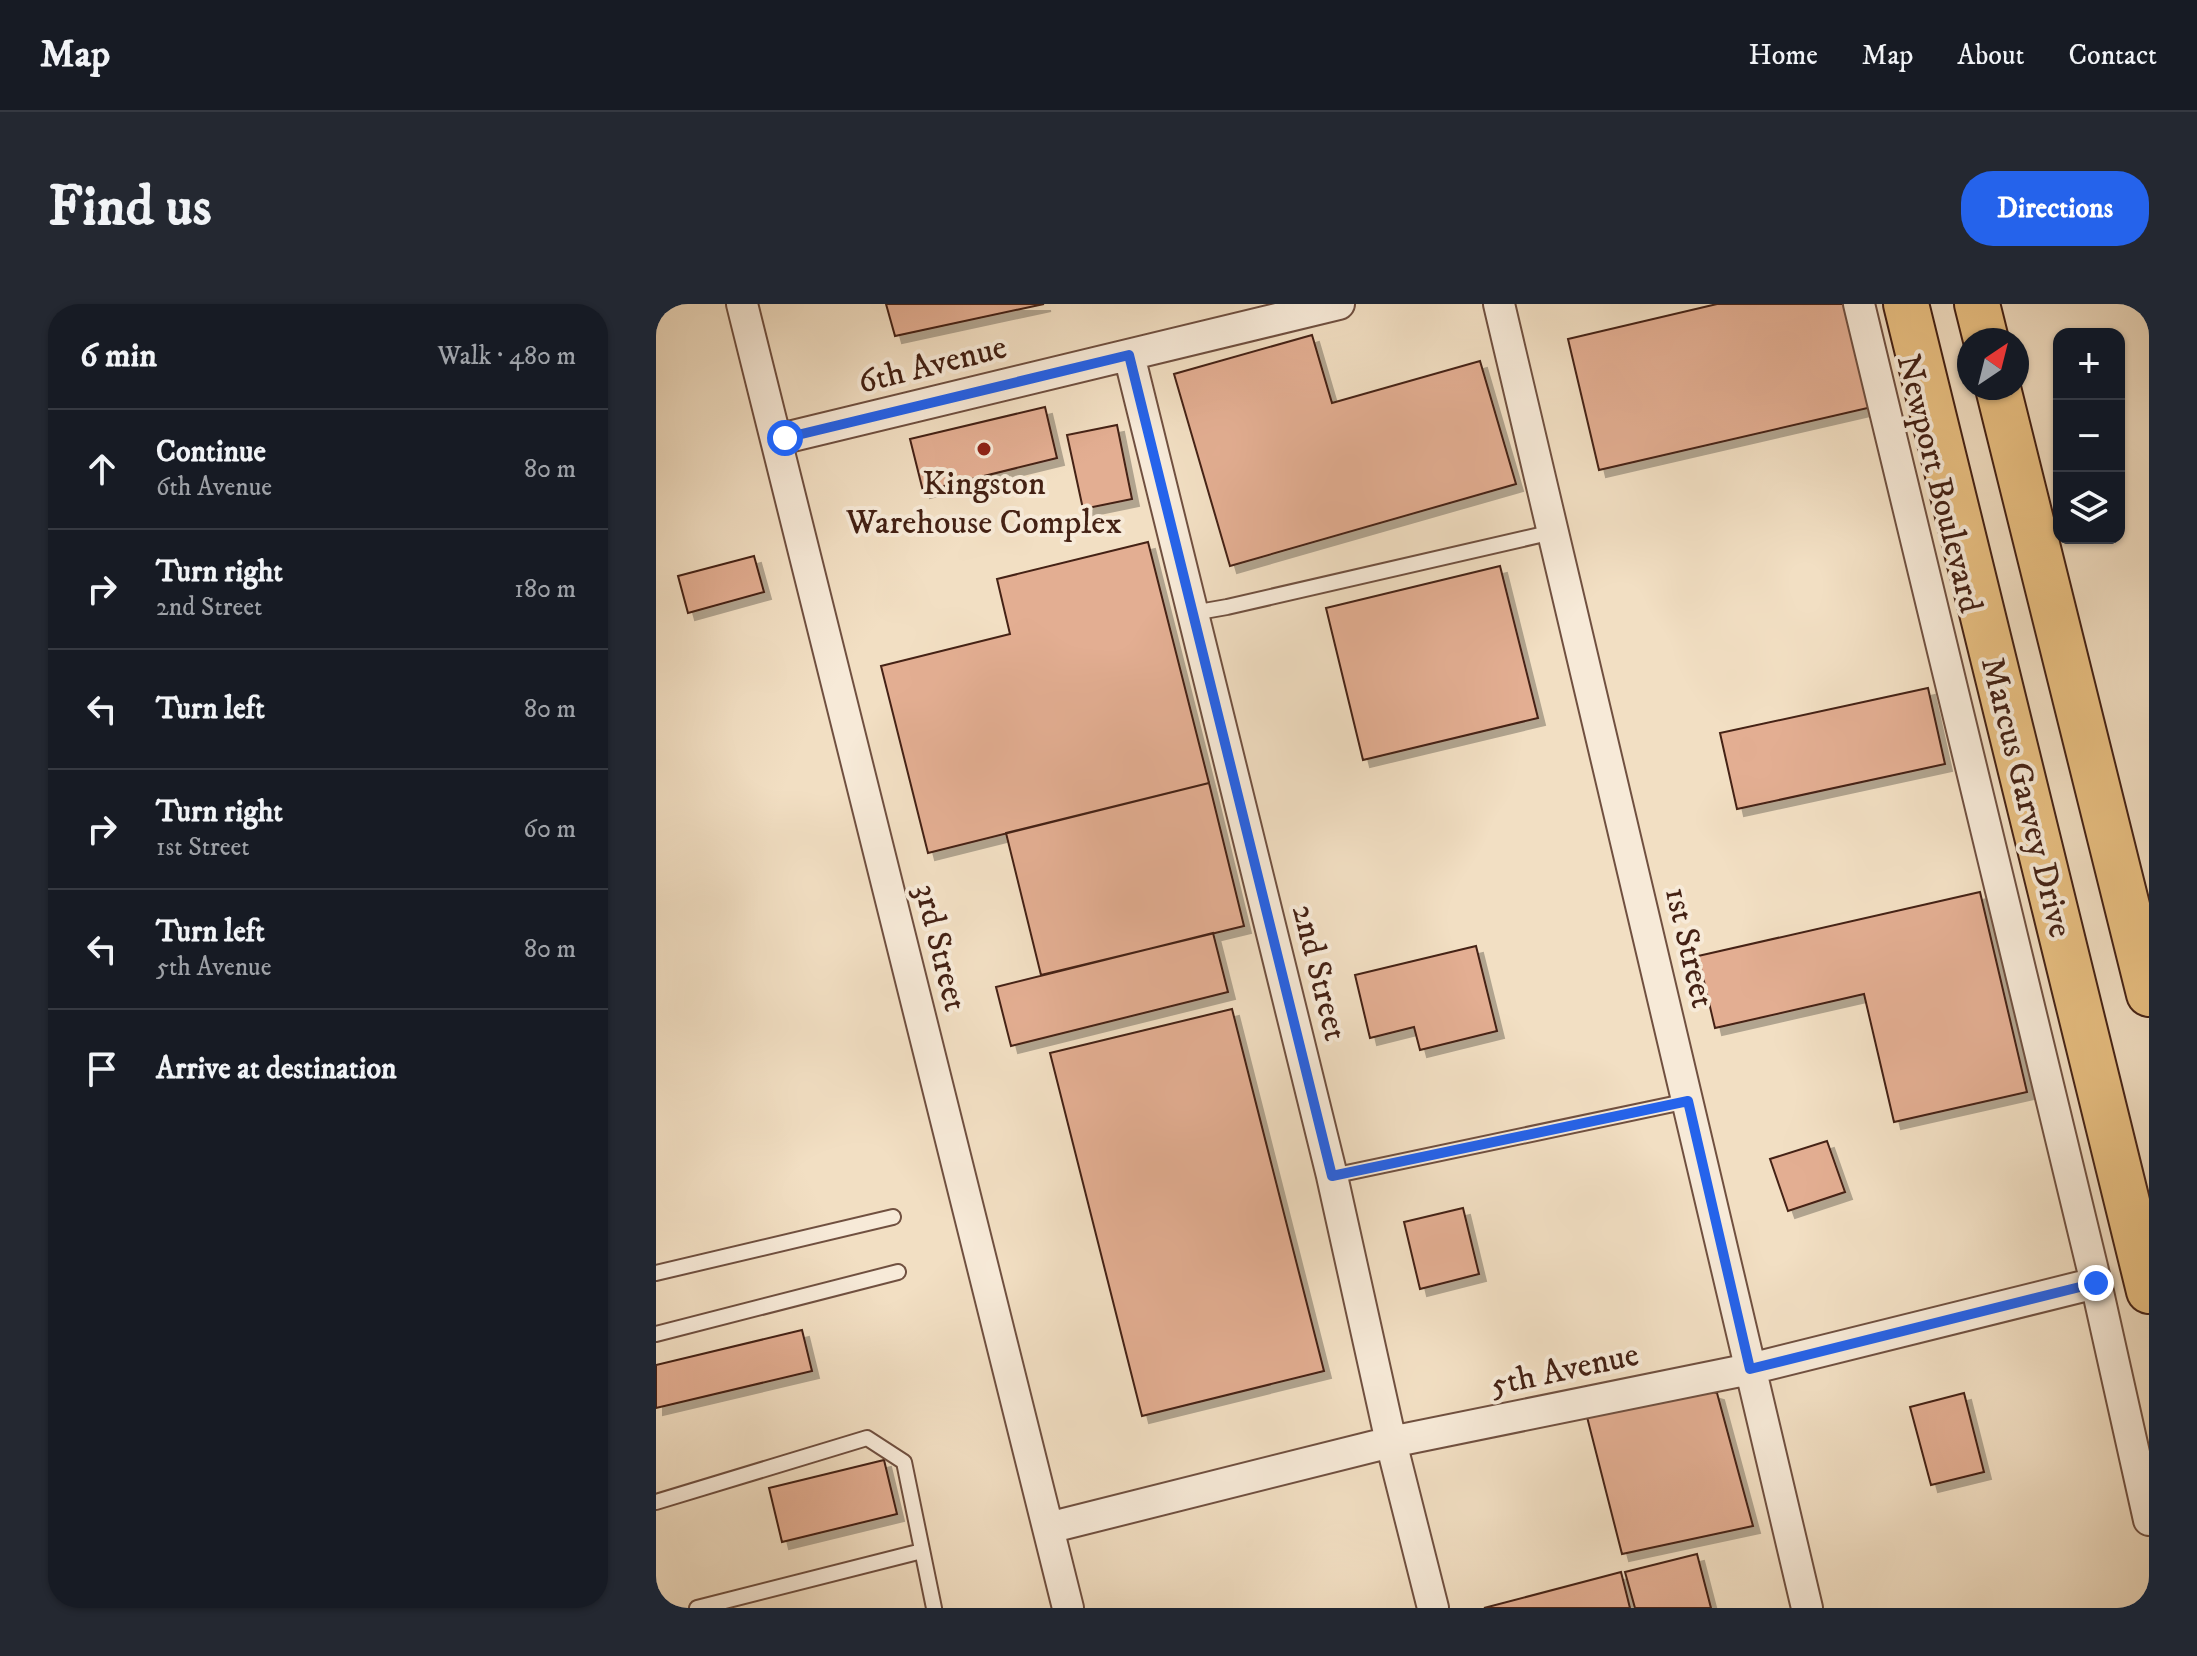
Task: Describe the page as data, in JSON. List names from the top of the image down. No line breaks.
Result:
{"streets":{"highway":["Marcus Garvey Drive"],"street":["6th Avenue","Newport Boulevard","3rd Street","1st Street","2nd Street","5th Avenue"]},"crossings":[["6th Avenue","3rd Street"],["6th Avenue","2nd Street"],["Newport Boulevard","5th Avenue"],["3rd Street","5th Avenue"],["1st Street","5th Avenue"],["2nd Street","5th Avenue"]],"places":["Kingston Warehouse Complex"],"north":"top right","page":{"header":"Map","nav":["Home","Map","About","Contact"],"buttons":"Directions","title":"Find us","heading":["6 min","Walk · 480 m"],"map_buttons":["+","−"],"list":[["Continue","6th Avenue","80 m"],["Turn right","2nd Street","180 m"],["Turn left","80 m"],["Turn right","1st Street","60 m"],["Turn left","5th Avenue","80 m"],"Arrive at destination"]}}
